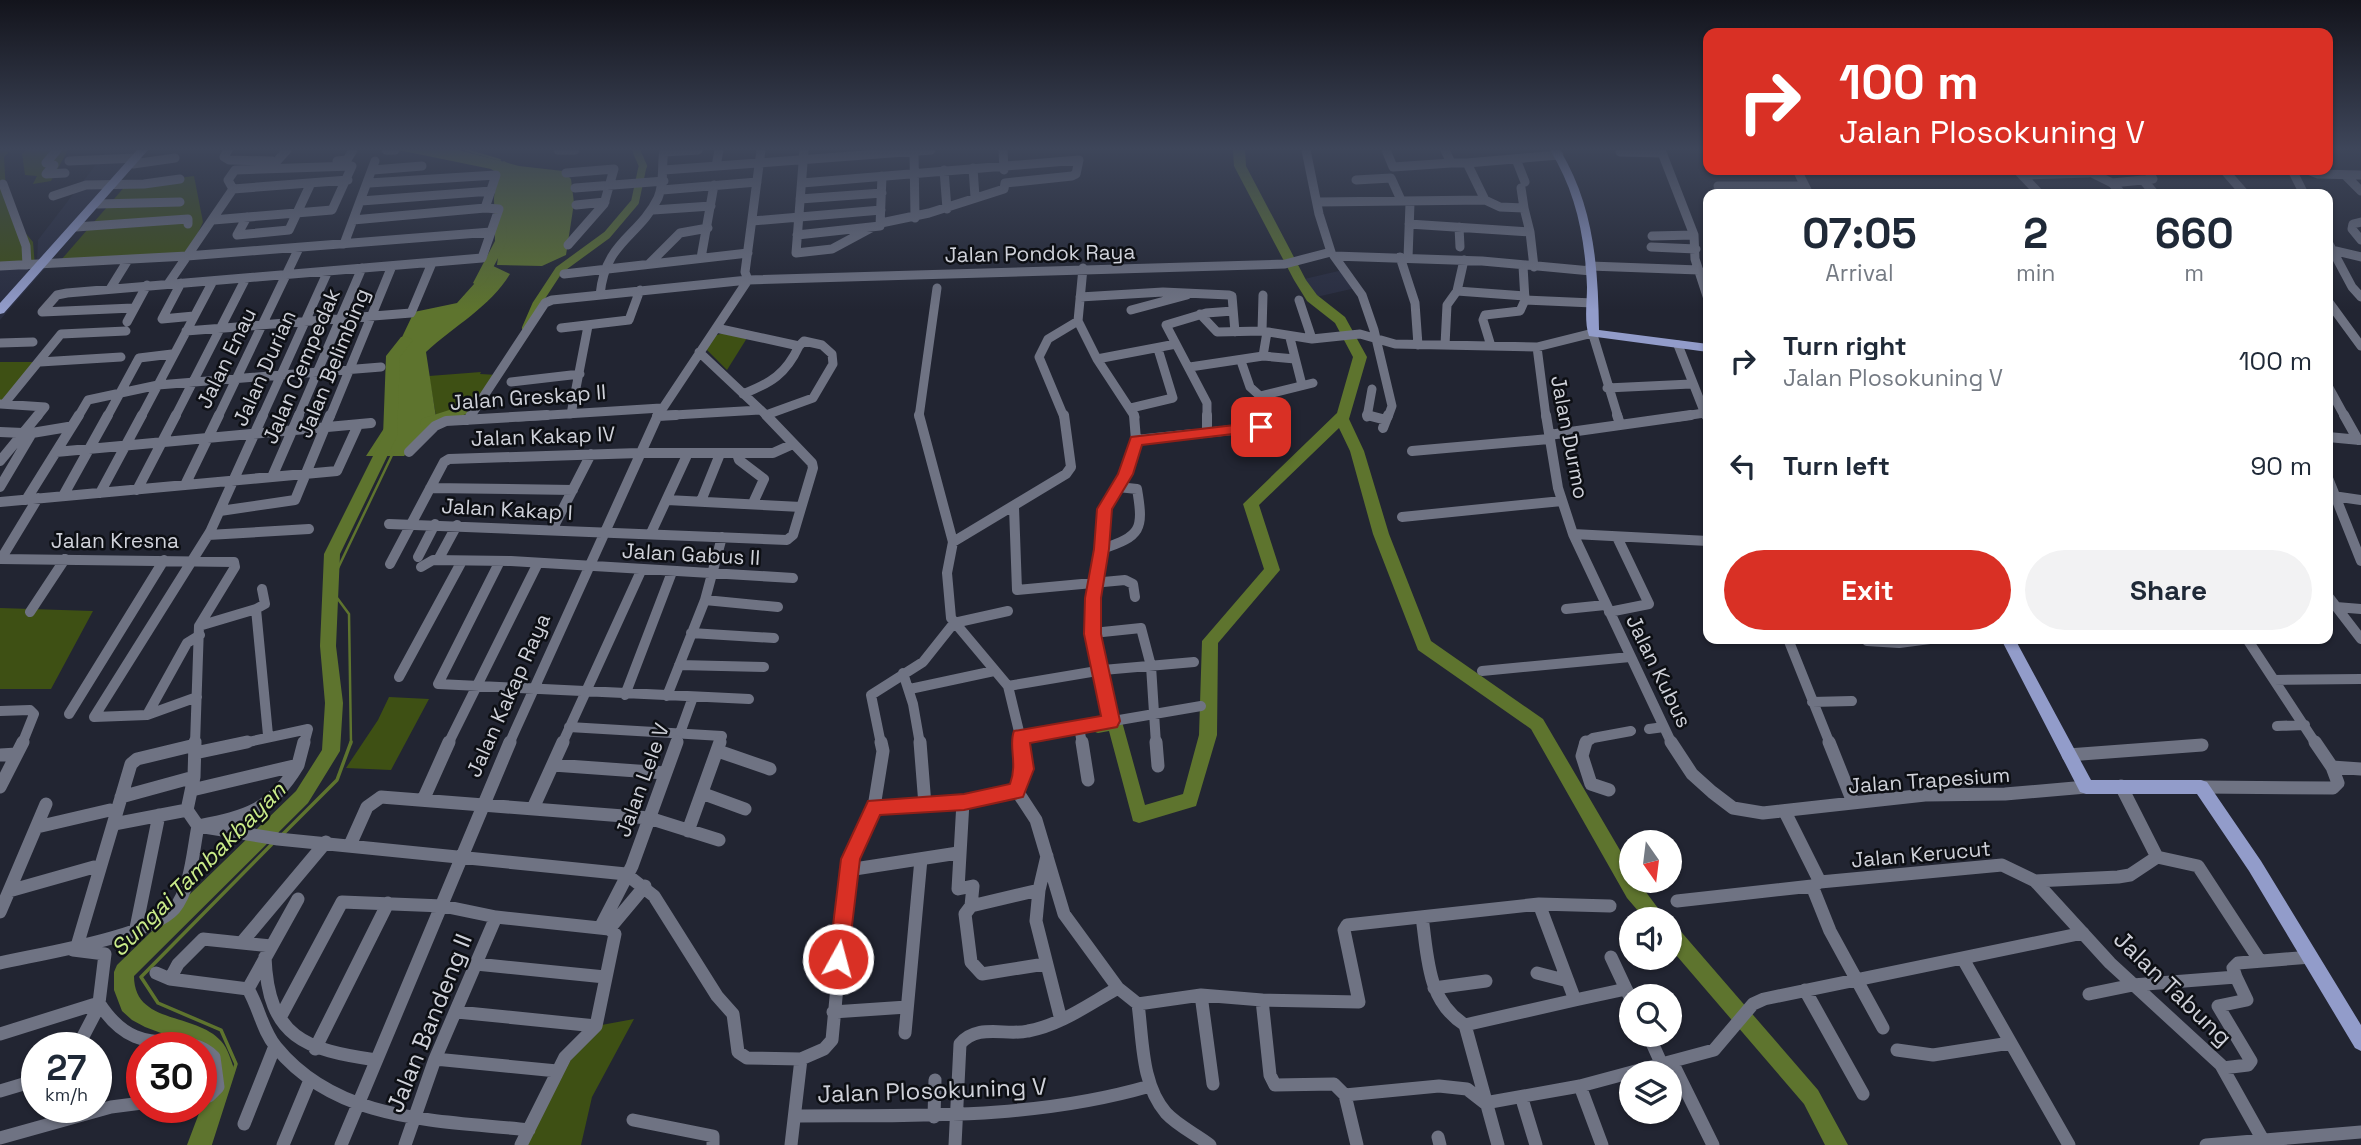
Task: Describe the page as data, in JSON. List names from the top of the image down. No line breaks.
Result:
{"streets":{"street":["Jalan Pondok Raya","Jalan Enau","Jalan Belimbing","Jalan Cempedak","Jalan Durian","Jalan Greskap II","Jalan Kakap IV","Jalan Durmo","Jalan Kakap I","Jalan Kresna","Jalan Gabus II","Jalan Kubus","Jalan Kakap Raya","Jalan Lele V","Jalan Trapesium","Jalan Kerucut","Jalan Tabung","Jalan Bandeng II","Jalan Plosokuning V"]},"crossings":[["Jalan Pondok Raya","Jalan Greskap II"],["Jalan Pondok Raya","Jalan Kakap Raya"],["Jalan Belimbing","Jalan Durian"],["Jalan Durian","Jalan Kresna"],["Jalan Greskap II","Jalan Kakap Raya"],["Jalan Kakap IV","Jalan Kakap Raya"],["Jalan Durmo","Jalan Kubus"],["Jalan Kakap I","Jalan Kakap Raya"],["Jalan Gabus II","Jalan Kakap Raya"],["Jalan Kubus","Jalan Trapesium"],["Jalan Kerucut","Jalan Tabung"]],"water":["Sungai Tambakbayan"],"north":"bottom","page":{"turn":["100 m","Jalan Plosokuning V"],"eta":["07:05","Arrival","2","min","660","m"],"list":[{"name":"Turn right","note":"Jalan Plosokuning V","value":"100 m"},{"name":"Turn left","value":"90 m"}],"buttons":["Exit","Share"],"speed":"27 km/h","limit":"30"}}
